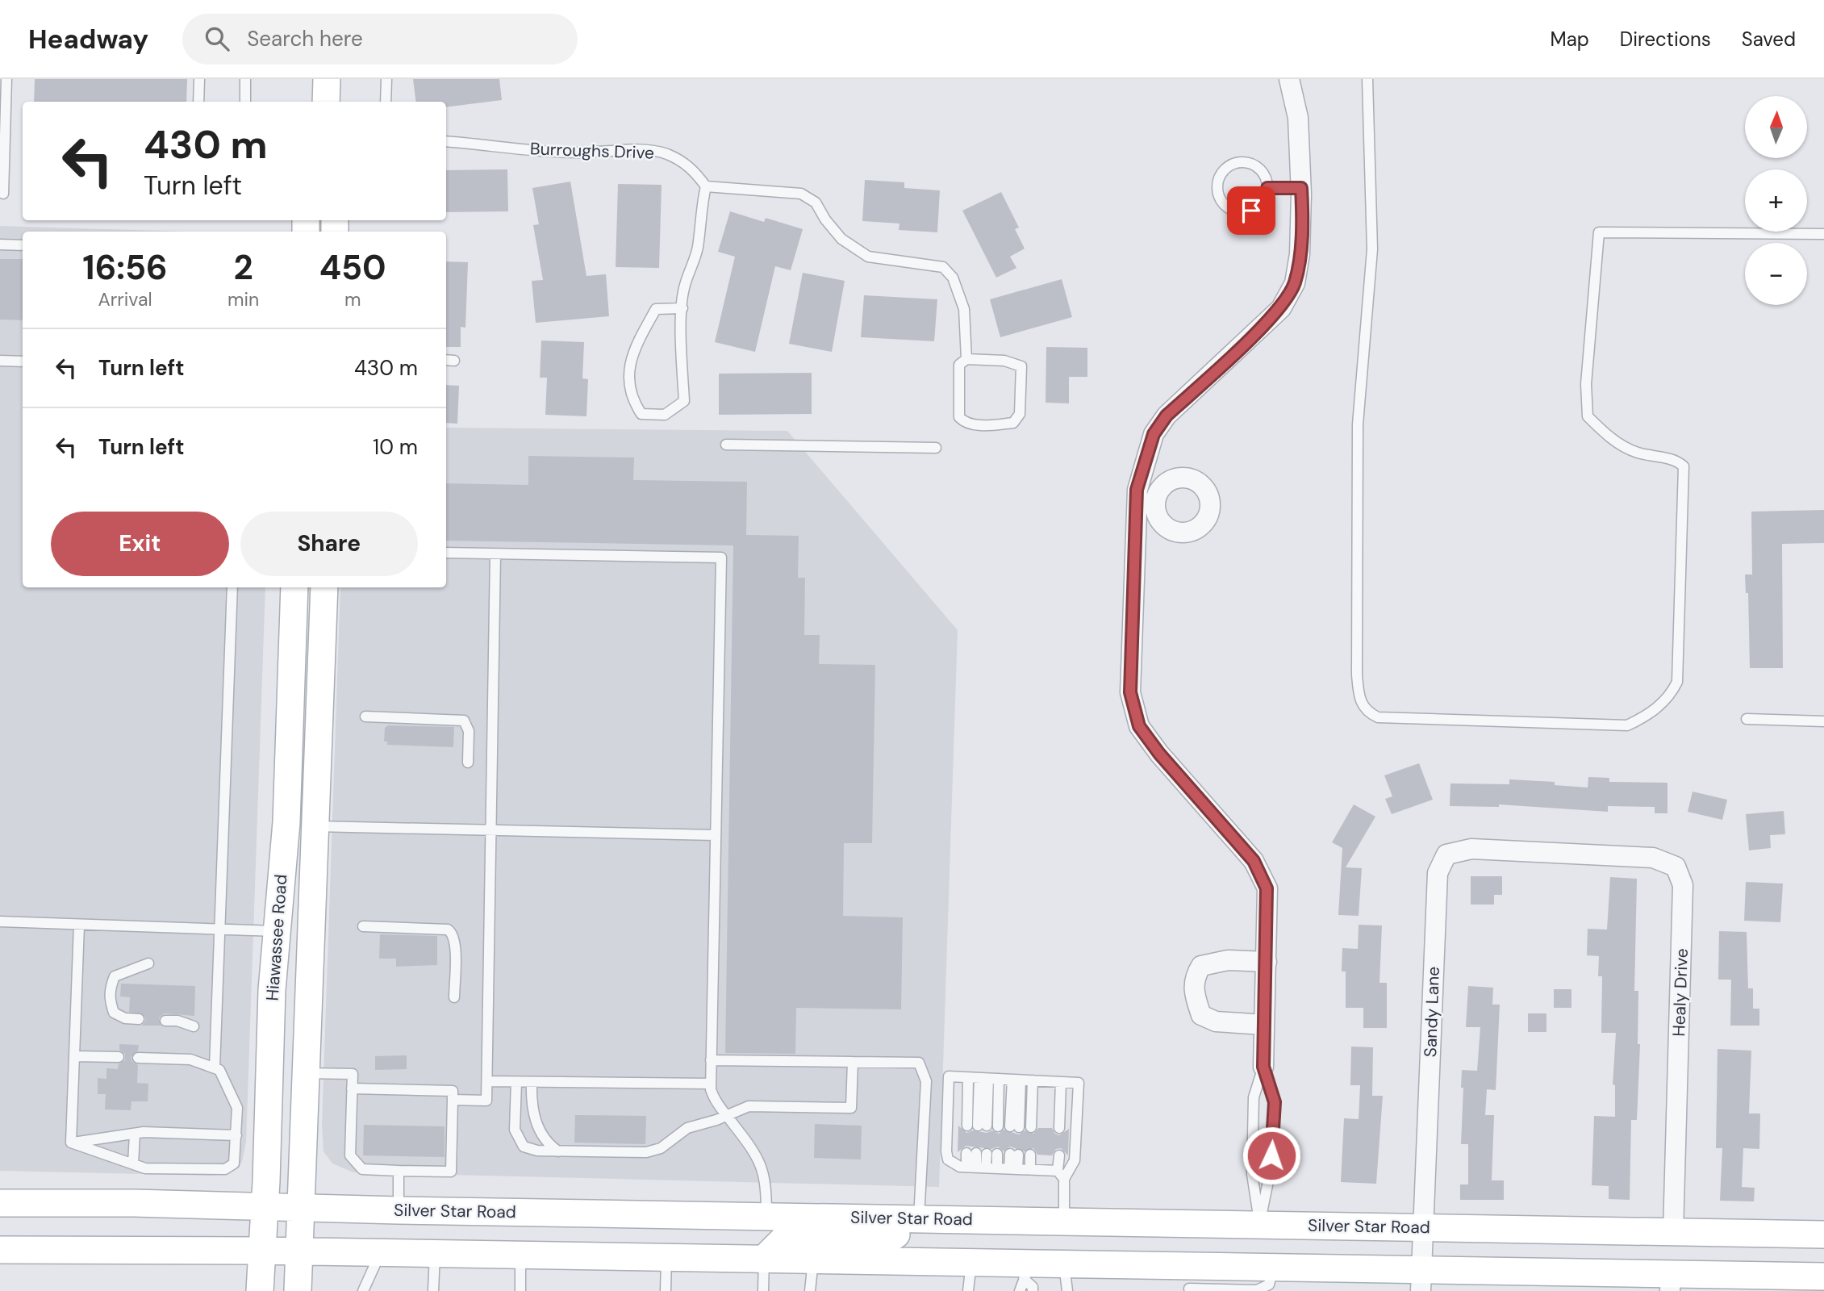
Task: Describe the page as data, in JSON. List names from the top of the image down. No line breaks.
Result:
{"streets":{"main road":["Hiawassee Road","Silver Star Road"],"street":["Healy Drive","Sandy Lane"],"lane":["Burroughs Drive"]},"crossings":[["Hiawassee Road","Silver Star Road"],["Healy Drive","Sandy Lane"],["Healy Drive","Silver Star Road"],["Sandy Lane","Silver Star Road"]],"north":"top","page":{"header":"Headway","search":"Search here","nav":["Map","Directions","Saved"],"map_buttons":["+","−"],"turn":["430 m","Turn left"],"eta":["16:56","Arrival","2","min","450","m"],"list":[{"name":"Turn left","value":"430 m"},{"name":"Turn left","value":"10 m"}],"buttons":["Exit","Share"]}}
